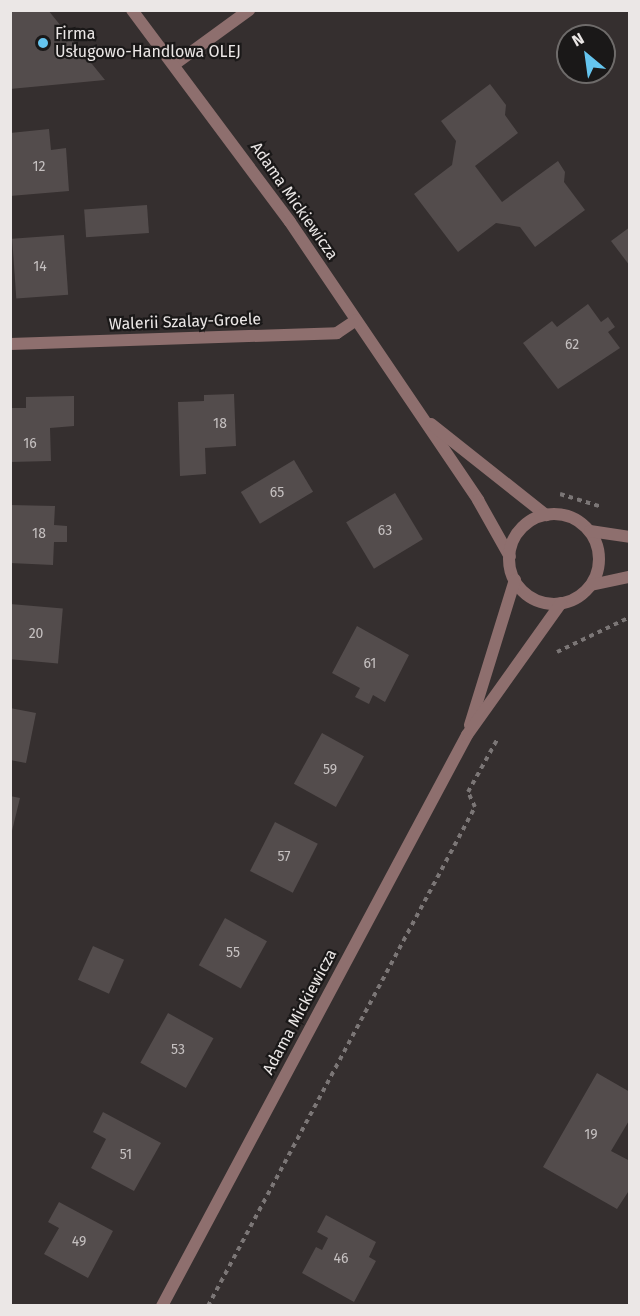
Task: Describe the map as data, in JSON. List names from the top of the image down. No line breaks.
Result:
{"streets":{"street":["Adama Mickiewicza","Walerii Szalay-Groele"]},"crossings":[["Adama Mickiewicza","Walerii Szalay-Groele"]],"places":["Firma Usługowo-Handlowa OLEJ"],"house_numbers":["12","14","62","18","16","65","63","18","20","61","59","57","55","53","19","51","49","46"],"north":"top left"}
